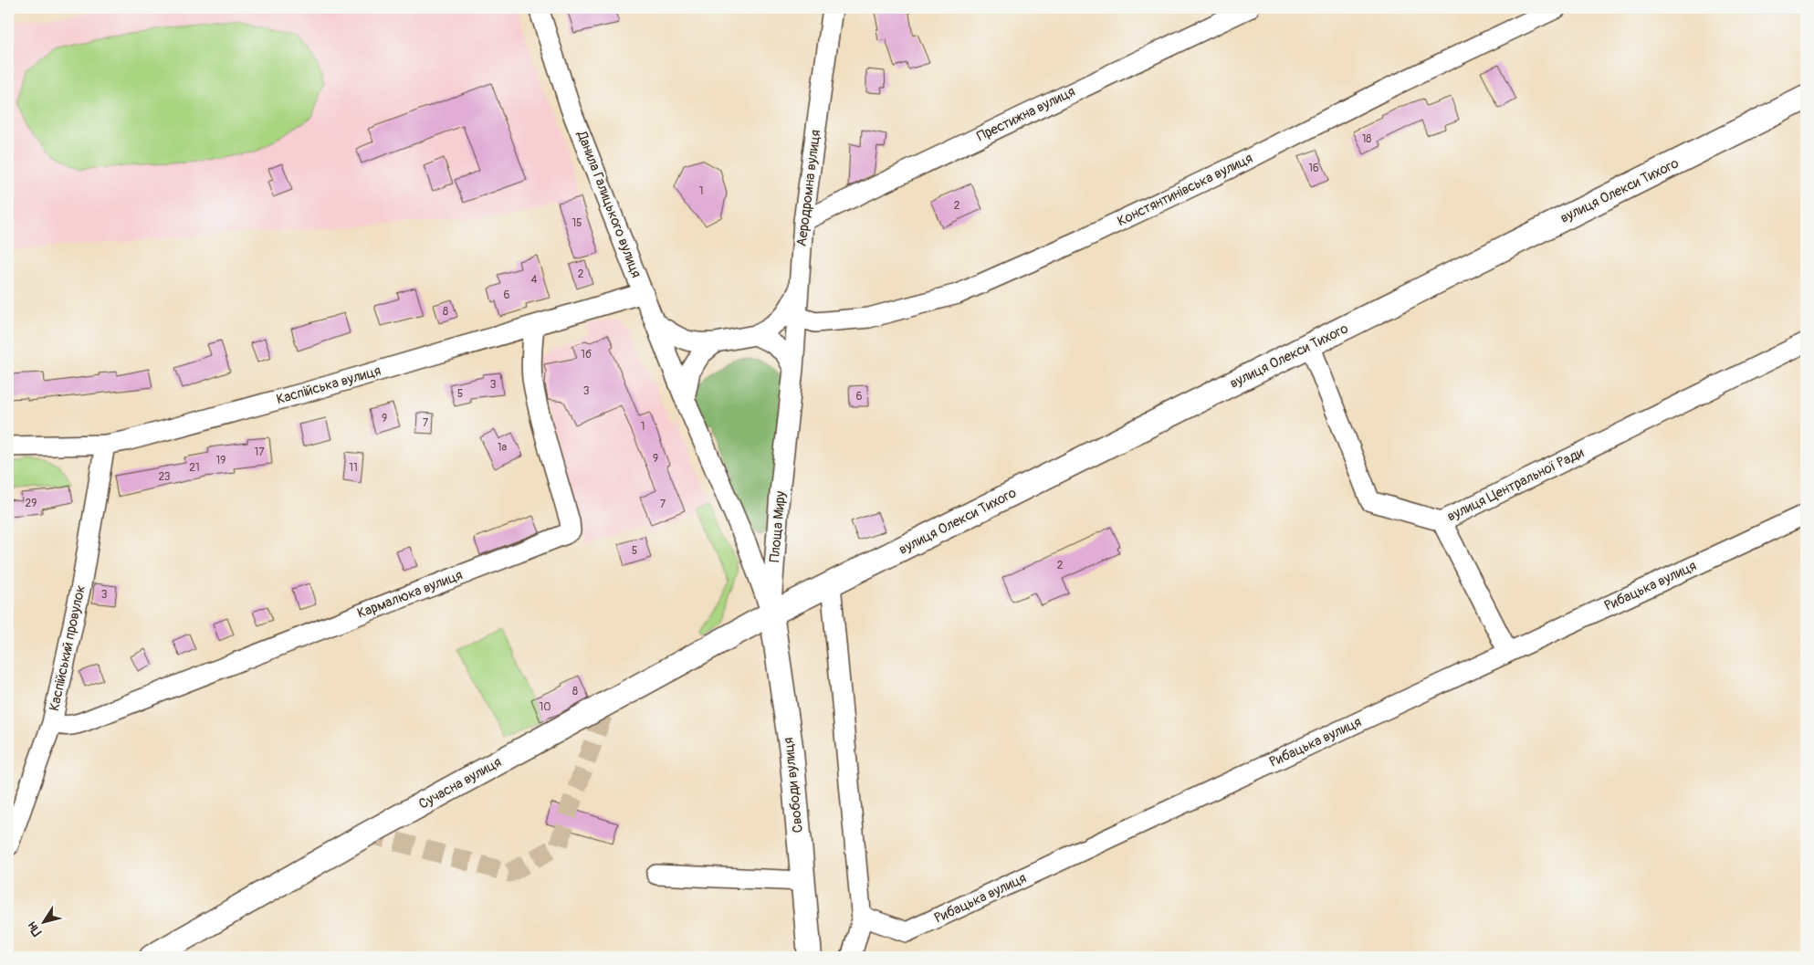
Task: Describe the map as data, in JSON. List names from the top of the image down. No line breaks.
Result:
{"streets":{"main road":["вулиця Олекси Тихого","Сучасна вулиця","Свободи вулиця"],"street":["Престижна вулиця","Аеродромна вулиця","Констянтинівська вулиця","Данила Галицького вулиця","Каспійська вулиця","вулиця Центральної Ради","Площа Миру","Рибацька вулиця","Кармалюка вулиця","Каспійський провулок"]},"crossings":[["Престижна вулиця","Аеродромна вулиця"],["Аеродромна вулиця","Констянтинівська вулиця"],["Аеродромна вулиця","Площа Миру"],["вулиця Олекси Тихого","вулиця Центральної Ради"],["вулиця Олекси Тихого","Площа Миру"],["вулиця Олекси Тихого","Сучасна вулиця"],["вулиця Олекси Тихого","Свободи вулиця"],["Данила Галицького вулиця","Каспійська вулиця"],["Данила Галицького вулиця","Площа Миру"],["Каспійська вулиця","Кармалюка вулиця"],["Каспійська вулиця","Каспійський провулок"],["Площа Миру","Сучасна вулиця"],["Площа Миру","Свободи вулиця"],["Кармалюка вулиця","Каспійський провулок"],["Сучасна вулиця","Свободи вулиця"]],"house_numbers":["18","16","1","2","15","2","4","6","8","1б","3","3","5","6","9","7","1","1а","17","9","19","21","11","23","29","7","5","2","3","8","10"],"north":"bottom left"}
